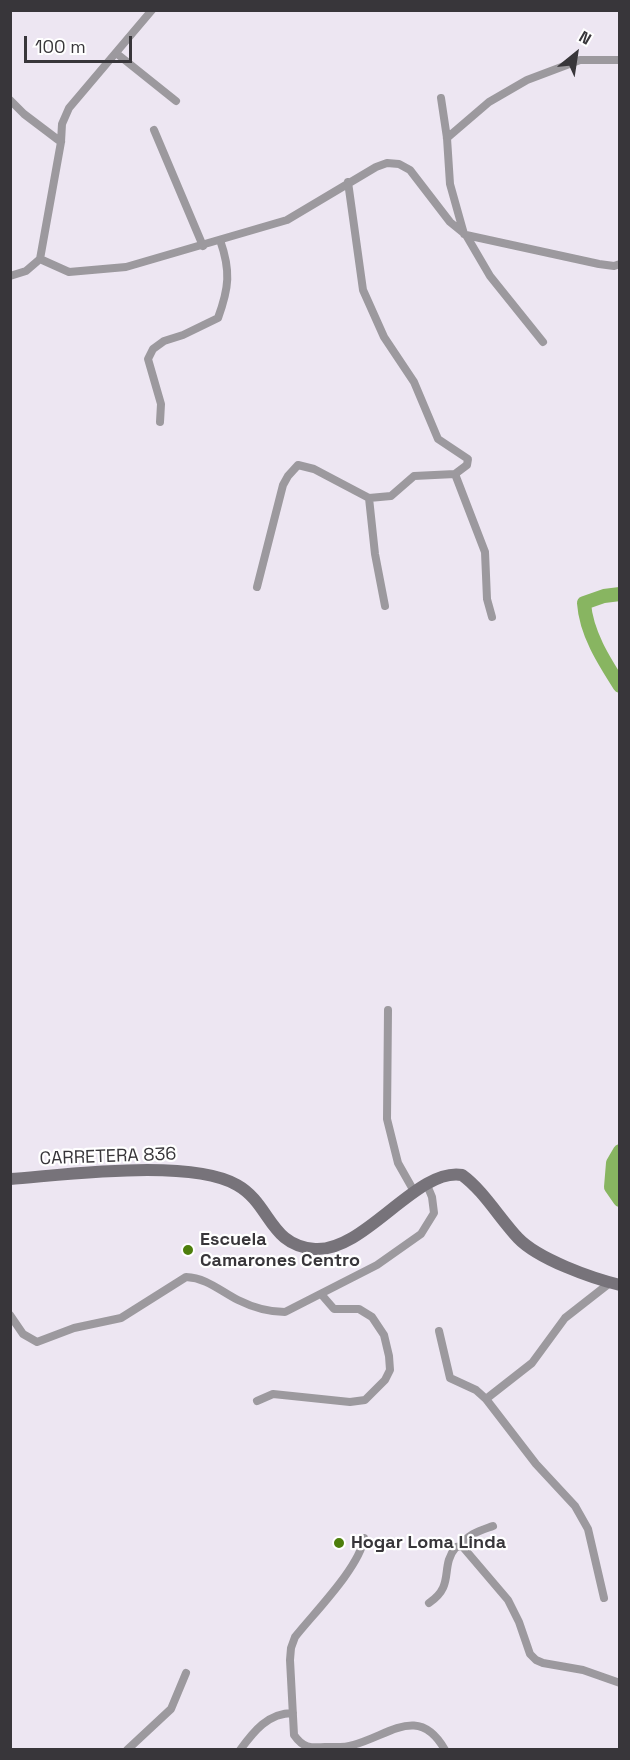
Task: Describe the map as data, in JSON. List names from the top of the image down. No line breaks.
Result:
{"streets":{"street":["CARRETERA 836"]},"places":["Escuela Camarones Centro","Hogar Loma Linda"],"scale_bar":"100 m","north":"top right"}
